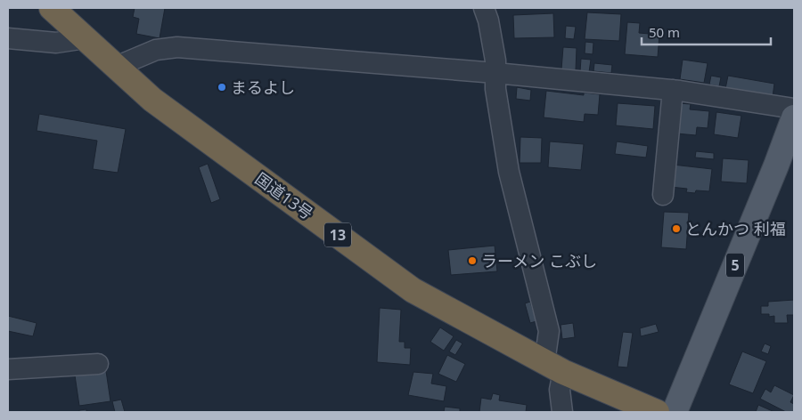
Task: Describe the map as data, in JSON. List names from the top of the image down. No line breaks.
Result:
{"streets":{"highway":["国道13号","13"],"main road":["5"]},"places":["まるよし","とんかつ 利福","ラーメン こぶし"],"scale_bar":"50 m"}
